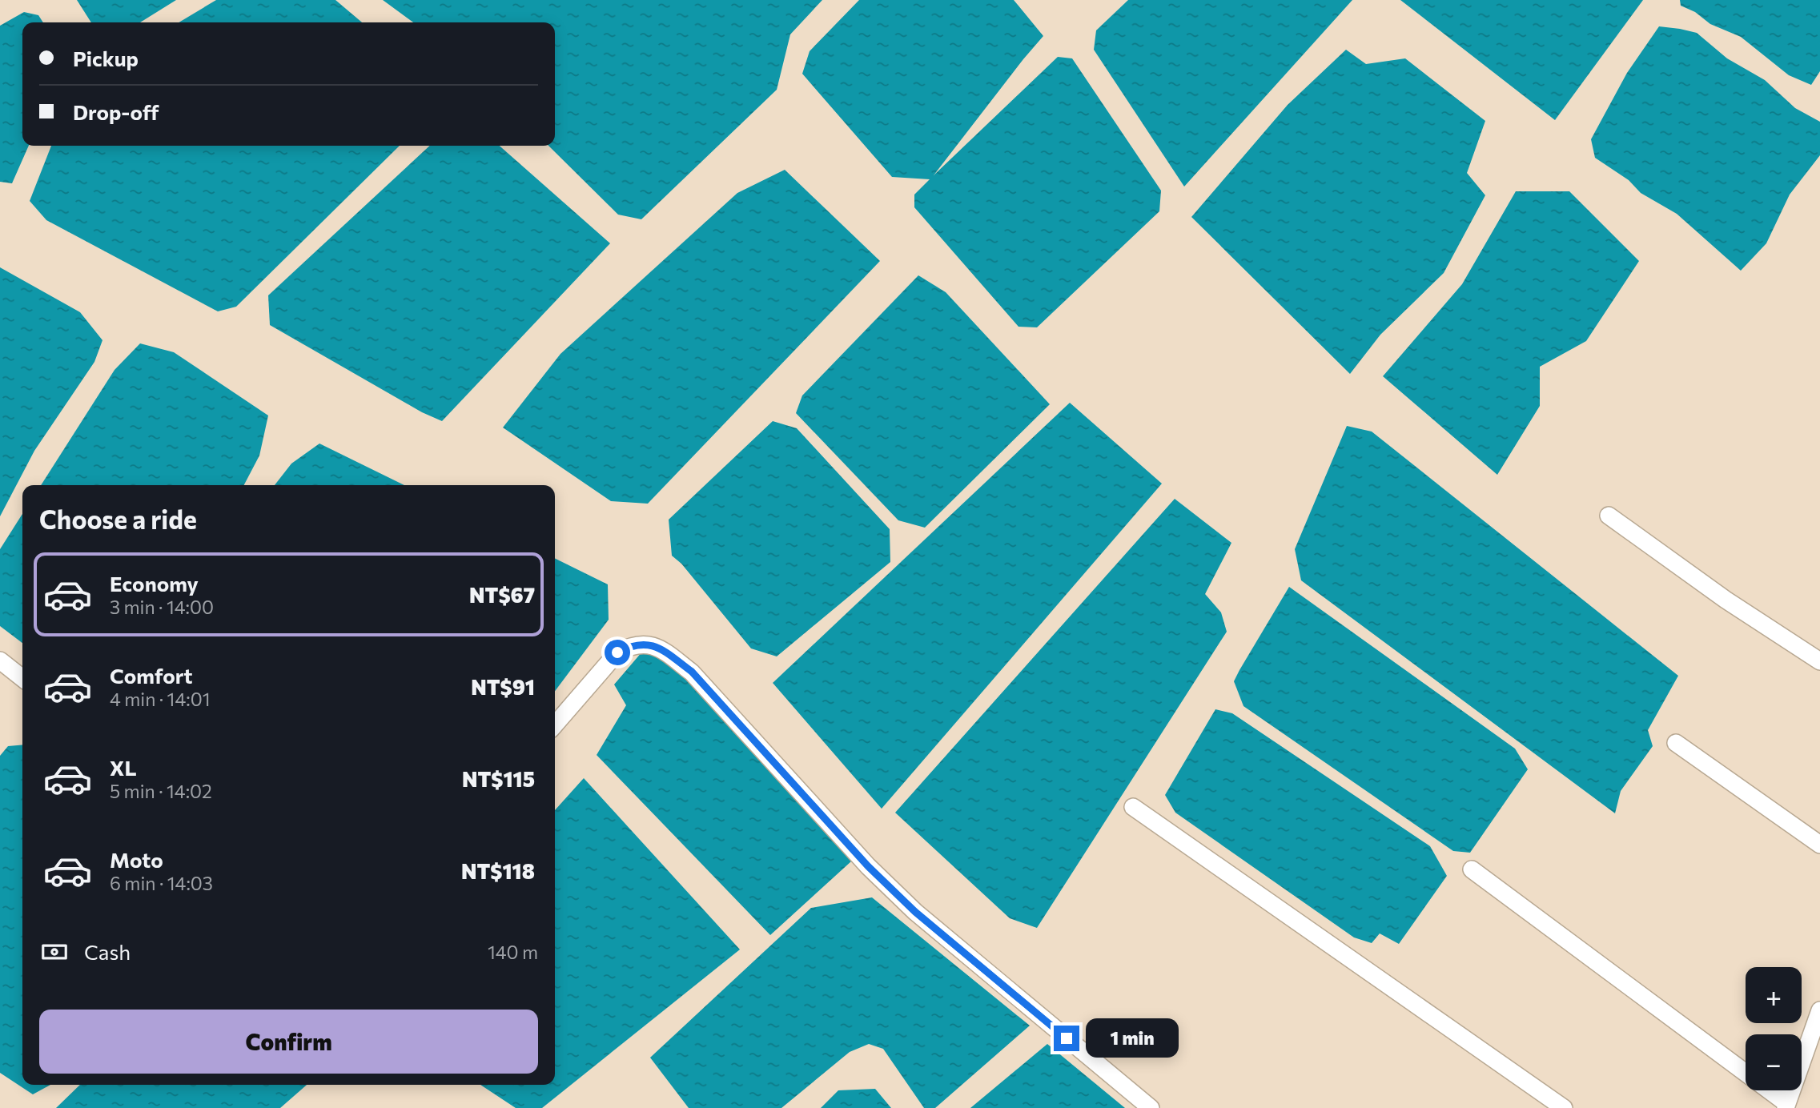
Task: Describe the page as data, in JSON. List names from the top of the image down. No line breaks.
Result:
{"page":{"banner":["Pickup","Drop-off"],"heading":"Choose a ride","list":[{"name":"Economy","note":"3 min · 14:00","value":"NT$67"},{"name":"Comfort","note":"4 min · 14:01","value":"NT$91"},{"name":"XL","note":"5 min · 14:02","value":"NT$115"},{"name":"Moto","note":"6 min · 14:03","value":"NT$118"}],"pay":["Cash","140 m"],"map_buttons":["+","−"],"buttons":"Confirm","bubble":"1 min"}}
